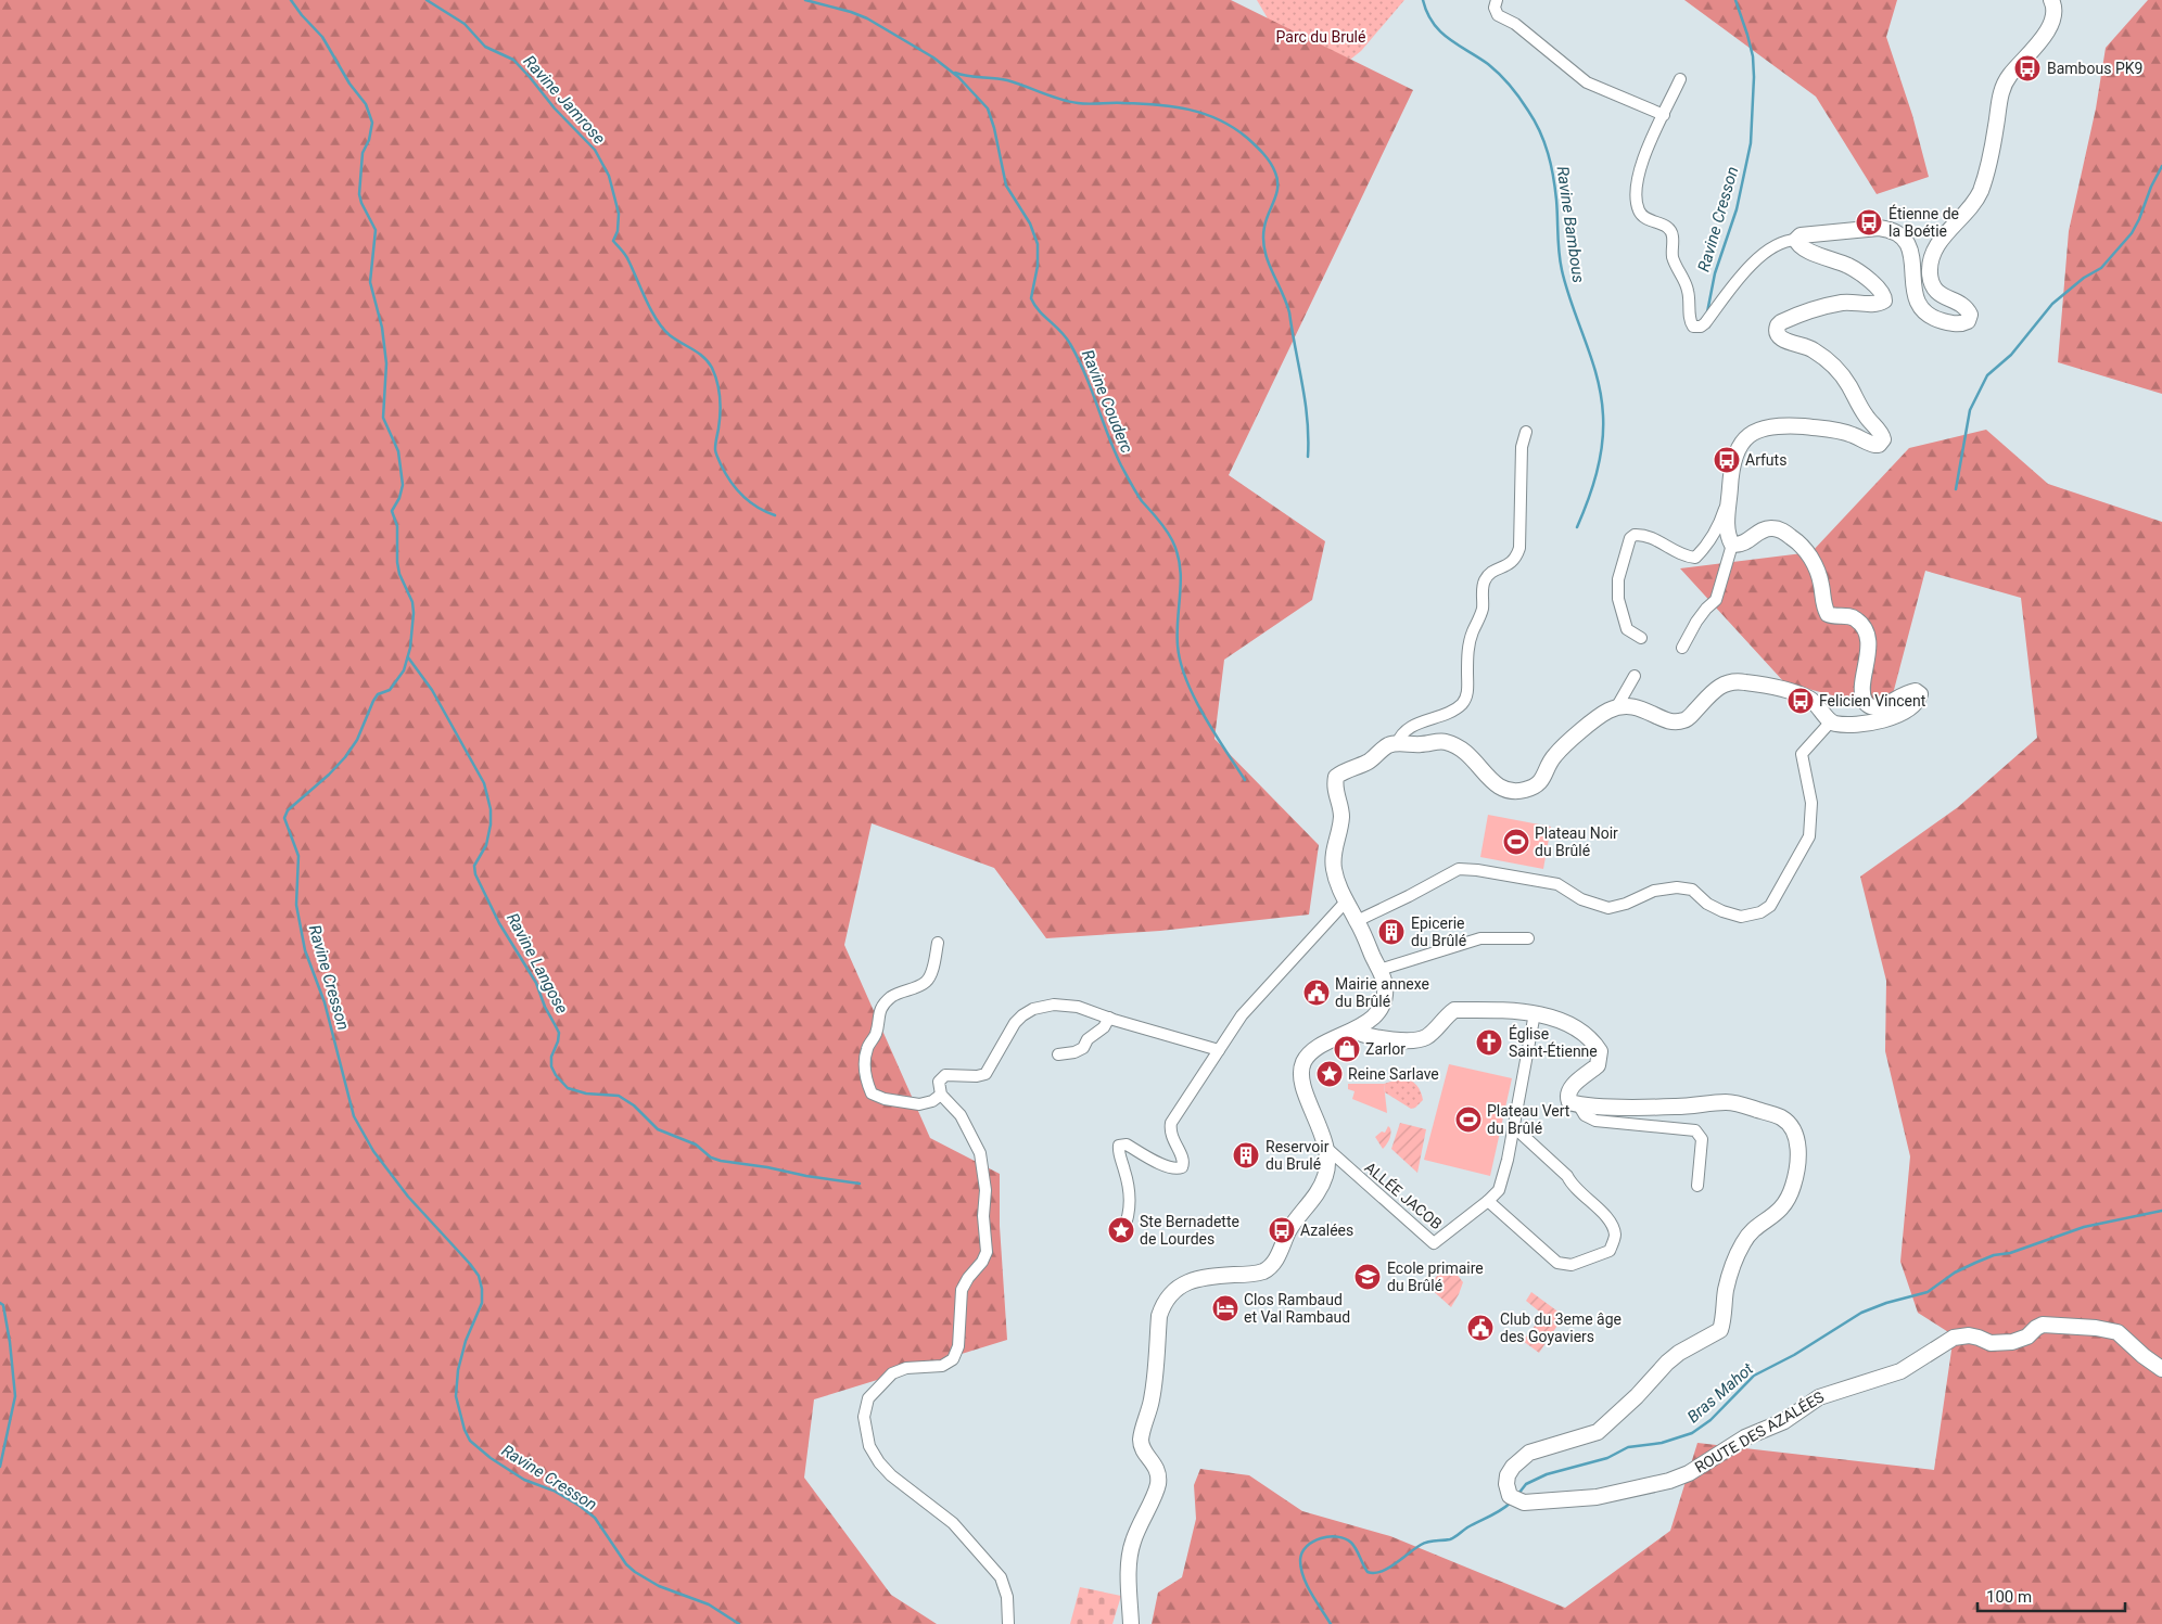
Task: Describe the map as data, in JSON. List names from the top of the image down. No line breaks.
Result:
{"streets":{"main road":["ROUTE DES AZALÉES"],"street":["ALLÉE JACOB"]},"water":["Ravine Jamrose","Ravine Cresson","Ravine Bambous","Ravine Couderc","Ravine Langose","Bras Mahot"],"parks":["Parc du Brulé"],"places":{"bus stop":["Bambous PK9","Étienne de la Boétie","Arfuts","Felicien Vincent","Azalées"],"sports":["Plateau Noir du Brûlé","Plateau Vert du Brûlé"],"building":["Epicerie du Brûlé","Reservoir du Brulé"],"public building":["Mairie annexe du Brûlé","Club du 3eme âge des Goyaviers"],"church":["Église Saint-Étienne"],"shop":["Zarlor"],"place":["Reine Sarlave","Ste Bernadette de Lourdes"],"school or university":["Ecole primaire du Brûlé"],"hotel":["Clos Rambaud et Val Rambaud"]},"scale_bar":"100 m"}
